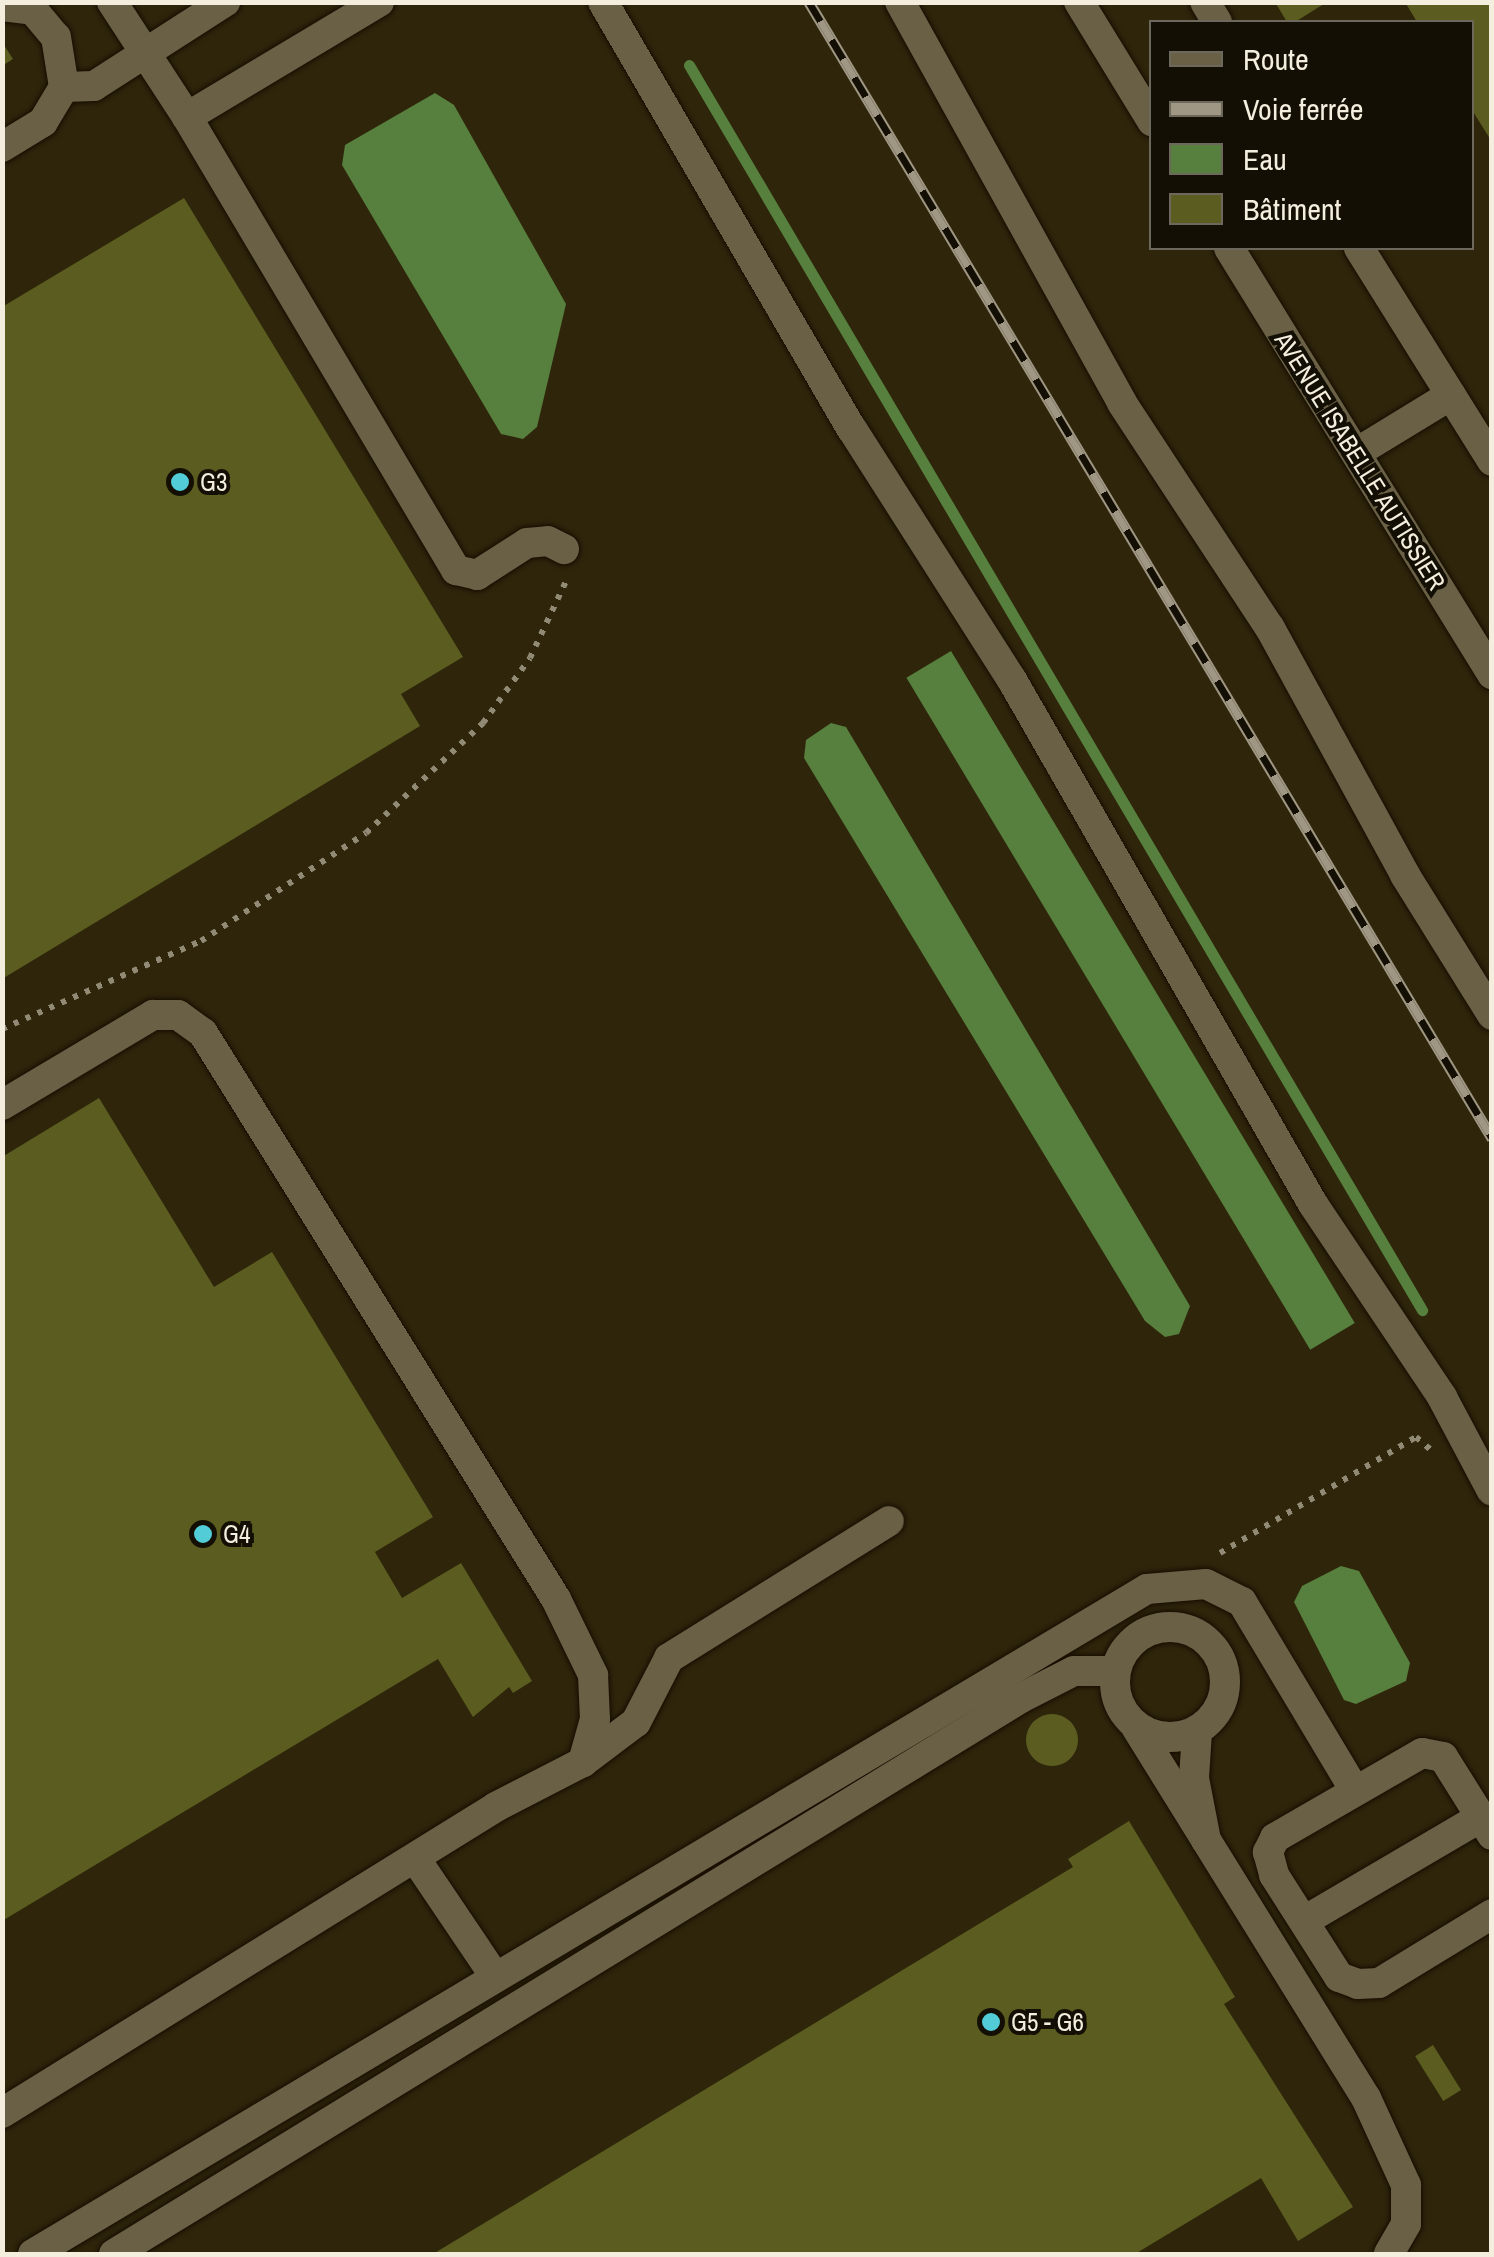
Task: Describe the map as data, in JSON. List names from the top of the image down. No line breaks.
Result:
{"streets":{"street":["AVENUE ISABELLE AUTISSIER"]},"places":["G3","G4","G5 - G6"],"legend":["Route","Voie ferrée","Eau","Bâtiment"]}
